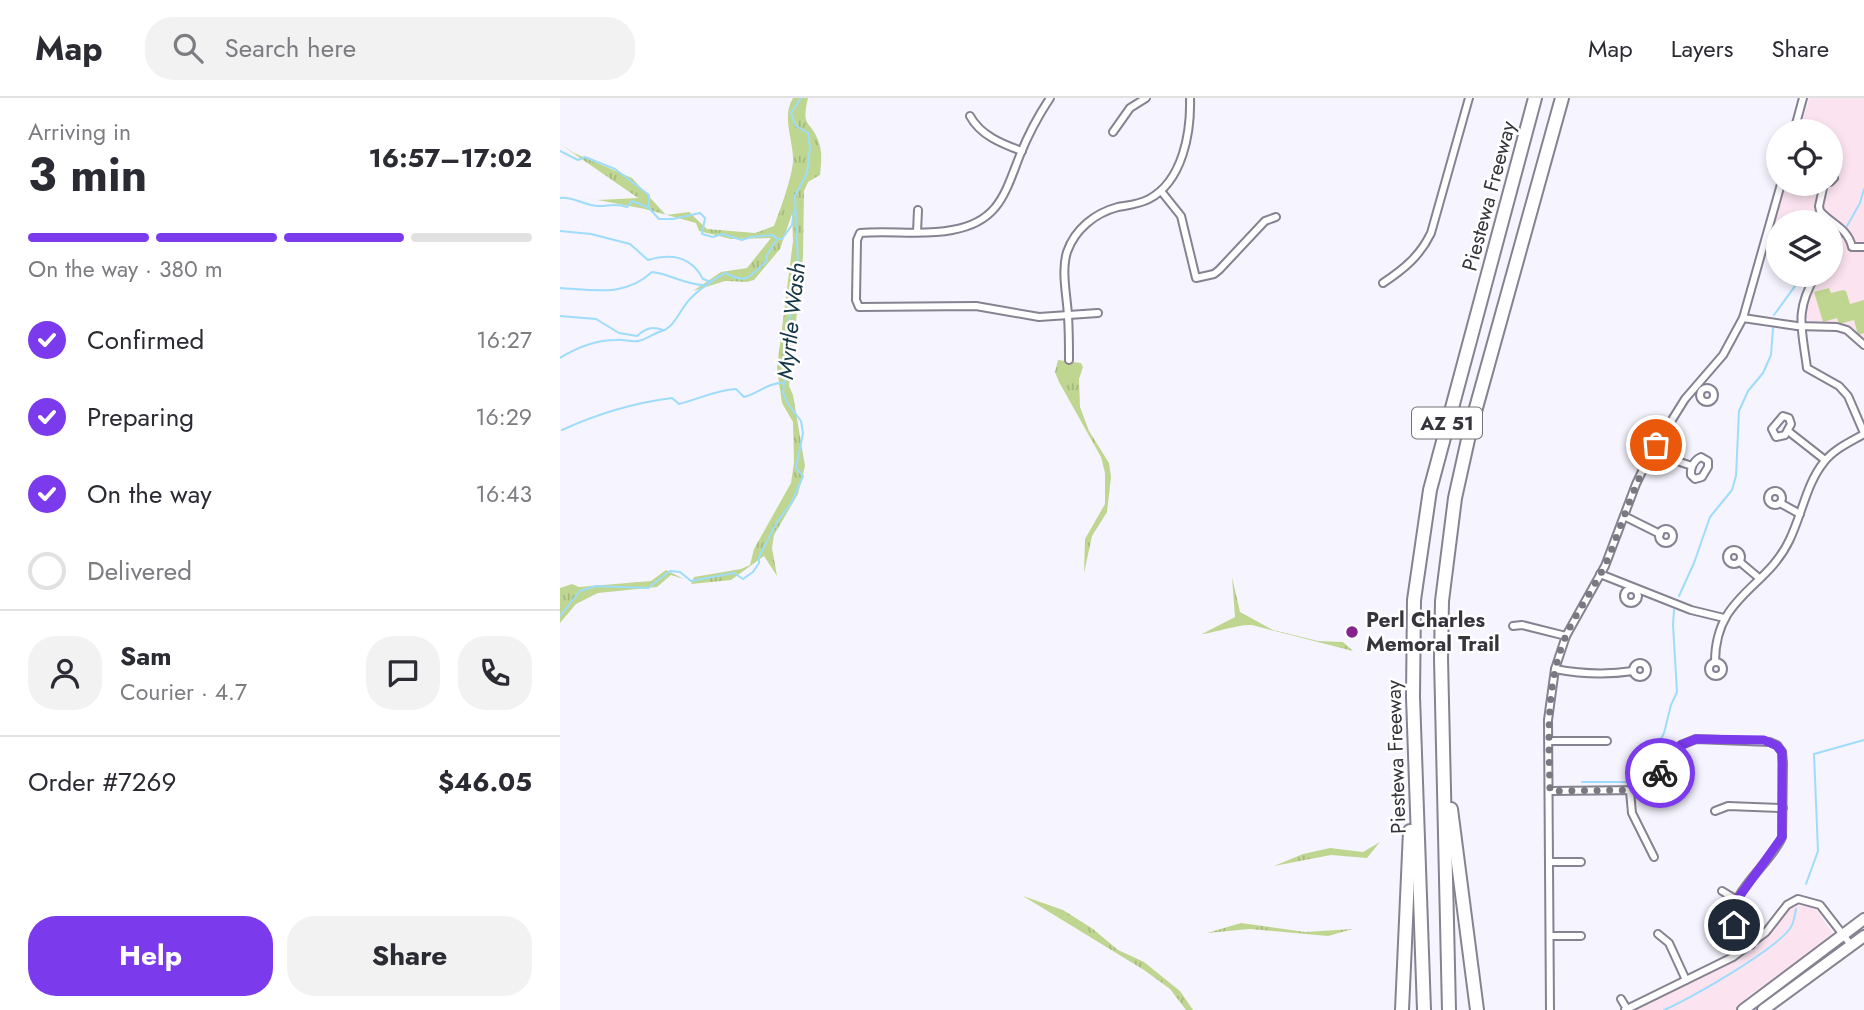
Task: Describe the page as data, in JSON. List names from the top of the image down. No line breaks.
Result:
{"streets":{"highway":["Piestewa Freeway","AZ 51"]},"water":["Myrtle Wash"],"places":["Perl Charles Memoral Trail"],"page":{"header":"Map","search":"Search here","nav":["Map","Layers","Share"],"heading":["3 min","Arriving in","16:57–17:02"],"panel":["Sam","Courier · 4.7","Order #7269","$46.05"],"bar":"On the way · 380 m","list":[["Confirmed","16:27"],["Preparing","16:29"],["On the way","16:43"],"Delivered"],"buttons":["Help","Share"]}}
